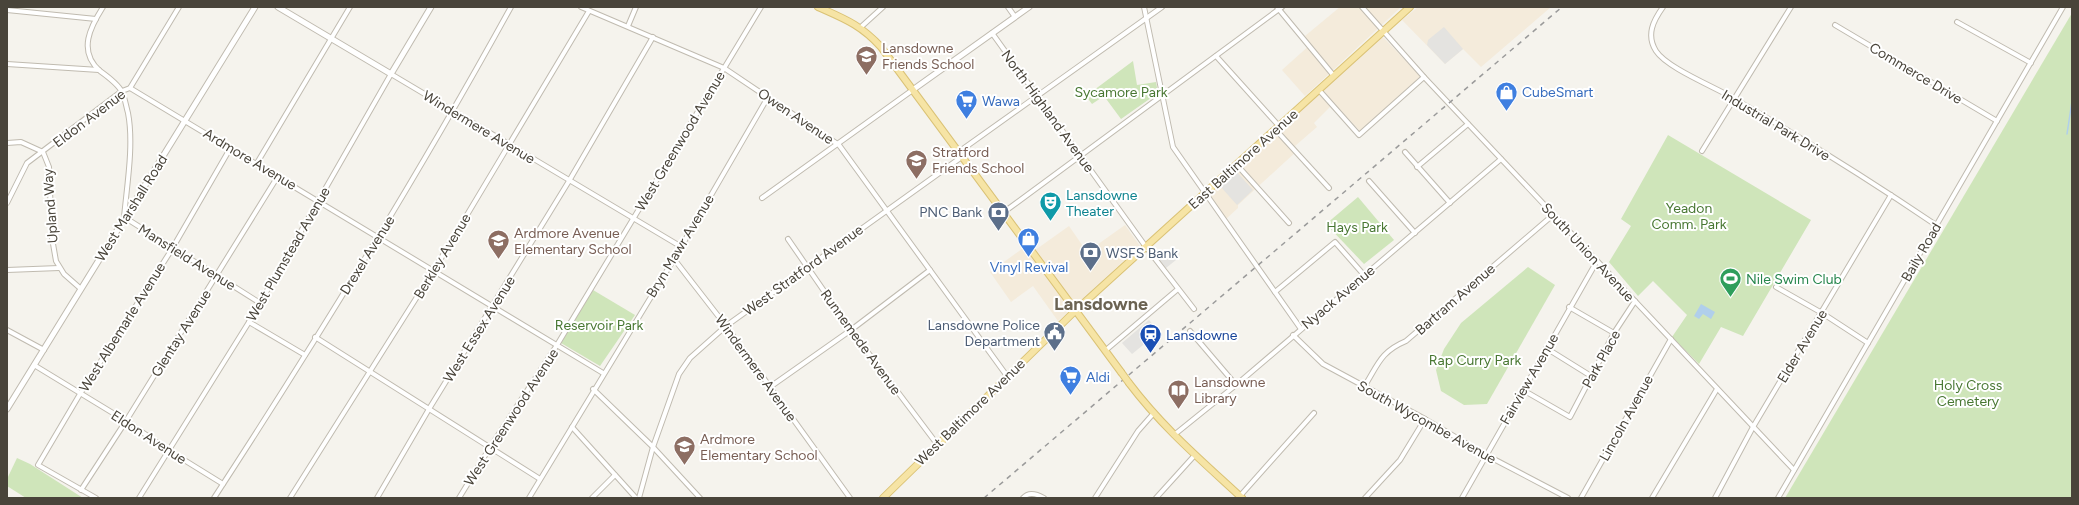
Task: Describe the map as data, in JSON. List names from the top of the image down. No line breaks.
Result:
{"streets":{"main road":["East Baltimore Avenue","West Baltimore Avenue"],"street":["Commerce Drive","North Highland Avenue","Owen Avenue","Eldon Avenue","Industrial Park Drive","Windermere Avenue","West Greenwood Avenue","Ardmore Avenue","Upland Way","West Marshall Road","Bryn Mawr Avenue","South Union Avenue","Baily Road","West Plumstead Avenue","Drexel Avenue","Berkley Avenue","Mansfield Avenue","West Stratford Avenue","Nyack Avenue","Bartram Avenue","West Albemarle Avenue","West Essex Avenue","Glentay Avenue","Runnemede Avenue","Elder Avenue","Park Place","Fairview Avenue","Lincoln Avenue","South Wycombe Avenue"]},"crossings":[["Commerce Drive","Baily Road"],["North Highland Avenue","East Baltimore Avenue"],["North Highland Avenue","West Stratford Avenue"],["Owen Avenue","West Greenwood Avenue"],["Owen Avenue","Bryn Mawr Avenue"],["Owen Avenue","Berkley Avenue"],["Owen Avenue","West Stratford Avenue"],["Owen Avenue","West Essex Avenue"],["Owen Avenue","West Baltimore Avenue"],["Eldon Avenue","Ardmore Avenue"],["Eldon Avenue","Upland Way"],["Eldon Avenue","West Marshall Road"],["Eldon Avenue","West Plumstead Avenue"],["Eldon Avenue","Drexel Avenue"],["Eldon Avenue","Mansfield Avenue"],["Eldon Avenue","West Albemarle Avenue"],["Eldon Avenue","Glentay Avenue"],["Industrial Park Drive","Baily Road"],["Industrial Park Drive","Elder Avenue"],["Windermere Avenue","West Greenwood Avenue"],["Windermere Avenue","Bryn Mawr Avenue"],["Windermere Avenue","West Plumstead Avenue"],["Windermere Avenue","Drexel Avenue"],["Windermere Avenue","Berkley Avenue"],["Windermere Avenue","West Stratford Avenue"],["Windermere Avenue","West Essex Avenue"],["West Greenwood Avenue","Ardmore Avenue"],["Ardmore Avenue","West Marshall Road"],["Ardmore Avenue","Bryn Mawr Avenue"],["Ardmore Avenue","West Plumstead Avenue"],["Ardmore Avenue","Drexel Avenue"],["Ardmore Avenue","Berkley Avenue"],["Ardmore Avenue","West Albemarle Avenue"],["Ardmore Avenue","West Essex Avenue"],["Ardmore Avenue","Glentay Avenue"],["East Baltimore Avenue","South Union Avenue"],["East Baltimore Avenue","West Baltimore Avenue"],["Upland Way","West Marshall Road"],["West Marshall Road","Mansfield Avenue"],["South Union Avenue","Baily Road"],["South Union Avenue","Nyack Avenue"],["South Union Avenue","Bartram Avenue"],["South Union Avenue","Elder Avenue"],["South Union Avenue","Park Place"],["South Union Avenue","Fairview Avenue"],["South Union Avenue","Lincoln Avenue"],["West Plumstead Avenue","Mansfield Avenue"],["Mansfield Avenue","West Albemarle Avenue"],["Mansfield Avenue","Glentay Avenue"],["West Stratford Avenue","Runnemede Avenue"],["Nyack Avenue","South Wycombe Avenue"],["Bartram Avenue","South Wycombe Avenue"],["West Albemarle Avenue","Glentay Avenue"],["Runnemede Avenue","West Baltimore Avenue"],["Park Place","Fairview Avenue"],["Fairview Avenue","South Wycombe Avenue"]],"districts":["Lansdowne"],"parks":["Sycamore Park","Yeadon Comm. Park","Hays Park","Reservoir Park","Rap Curry Park","Holy Cross Cemetery"],"places":{"school or university":["Lansdowne Friends School","Stratford Friends School","Ardmore Avenue Elementary School","Ardmore Elementary School"],"shop":["CubeSmart","Vinyl Revival"],"supermarket":["Wawa","Aldi"],"theatre":["Lansdowne Theater"],"bank":["PNC Bank","WSFS Bank"],"sports":["Nile Swim Club"],"public building":["Lansdowne Police Department"],"station":["Lansdowne"],"library":["Lansdowne Library"]}}
